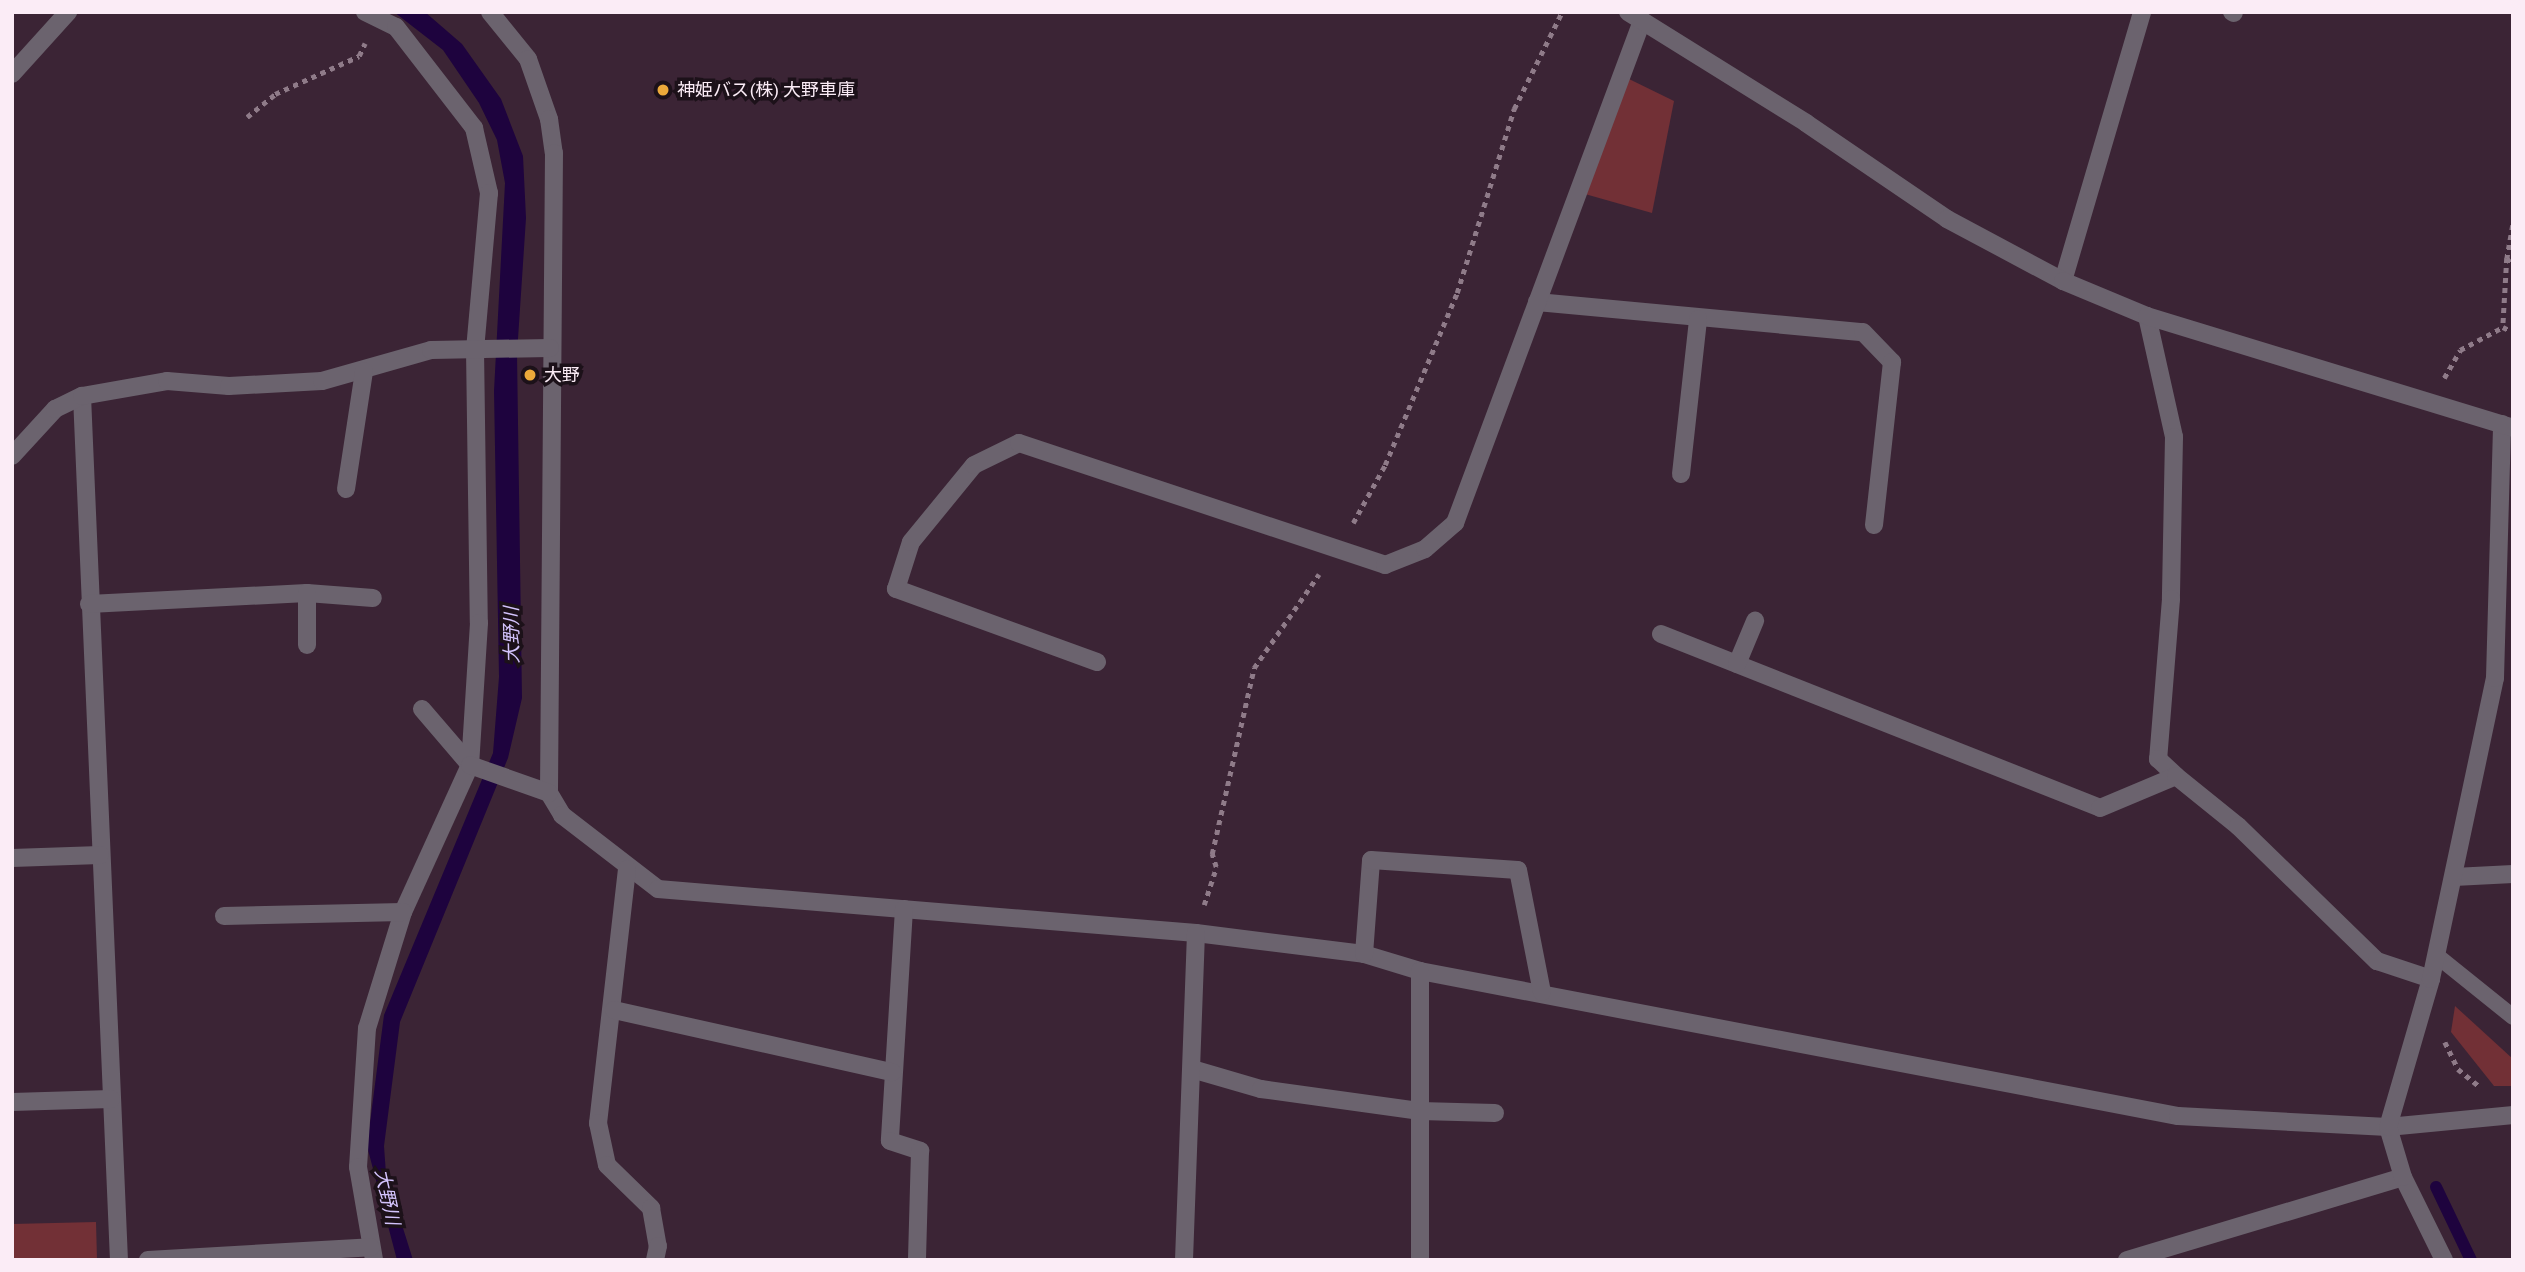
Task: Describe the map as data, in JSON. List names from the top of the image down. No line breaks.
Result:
{"water":["大野川"],"places":["神姫バス(株) 大野車庫","大野"]}
